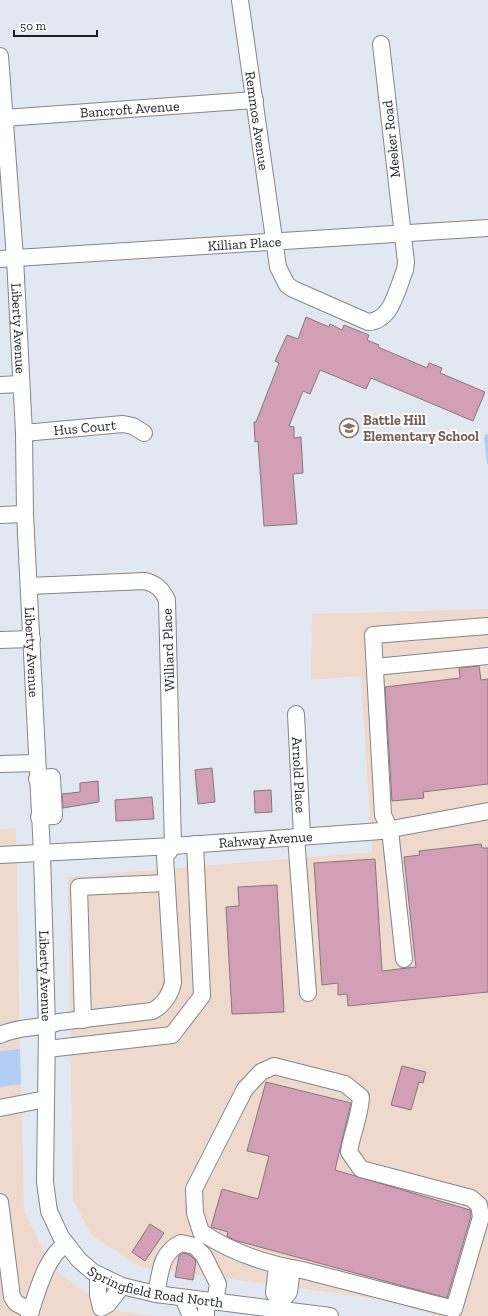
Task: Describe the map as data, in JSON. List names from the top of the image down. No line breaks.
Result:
{"streets":{"street":["Bancroft Avenue","Remmos Avenue","Meeker Road","Killian Place","Liberty Avenue","Hus Court","Williard Place","Arnold Place","Rahway Avenue","Springfield Road North"]},"crossings":[["Bancroft Avenue","Remmos Avenue"],["Bancroft Avenue","Liberty Avenue"],["Remmos Avenue","Meeker Road"],["Remmos Avenue","Killian Place"],["Meeker Road","Killian Place"],["Killian Place","Liberty Avenue"],["Liberty Avenue","Hus Court"],["Liberty Avenue","Williard Place"],["Liberty Avenue","Rahway Avenue"],["Liberty Avenue","Springfield Road North"],["Williard Place","Rahway Avenue"],["Arnold Place","Rahway Avenue"]],"places":{"school or university":["Battle Hill Elementary School"]},"scale_bar":"50 m"}
